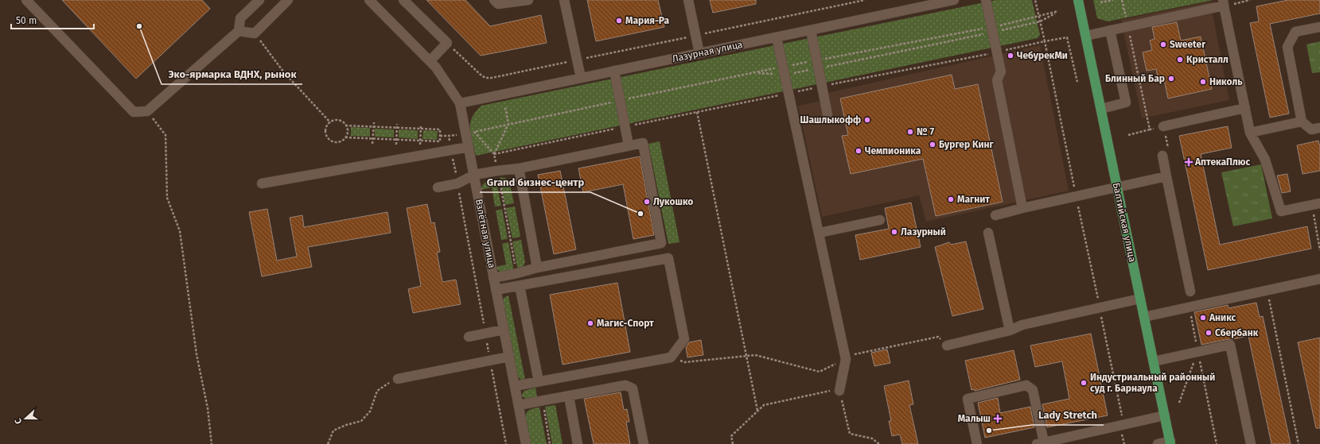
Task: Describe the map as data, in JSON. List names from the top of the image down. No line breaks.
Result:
{"streets":{"main road":["Балтийская улица"],"street":["Лазурная улица","Взлётная улица"]},"crossings":[["Лазурная улица","Взлётная улица"]],"places":{"other":["Мария-Ра","Эко-ярмарка ВДНХ, рынок","Sweeter","ЧебурекМи","Кристалл","Блинный Бар","Николь","Шашлыкофф","№ 7","Бургер Кинг","Чемпионика","Магнит","Лукошко","Grand бизнес-центр","Лазурный","Аникс","Магис-Спорт","Сбербанк","Индустриальный районный суд г. Барнаула","Lady Stretch"],"health":["АптекаПлюс","Малыш"]},"scale_bar":"50 m","north":"left"}
